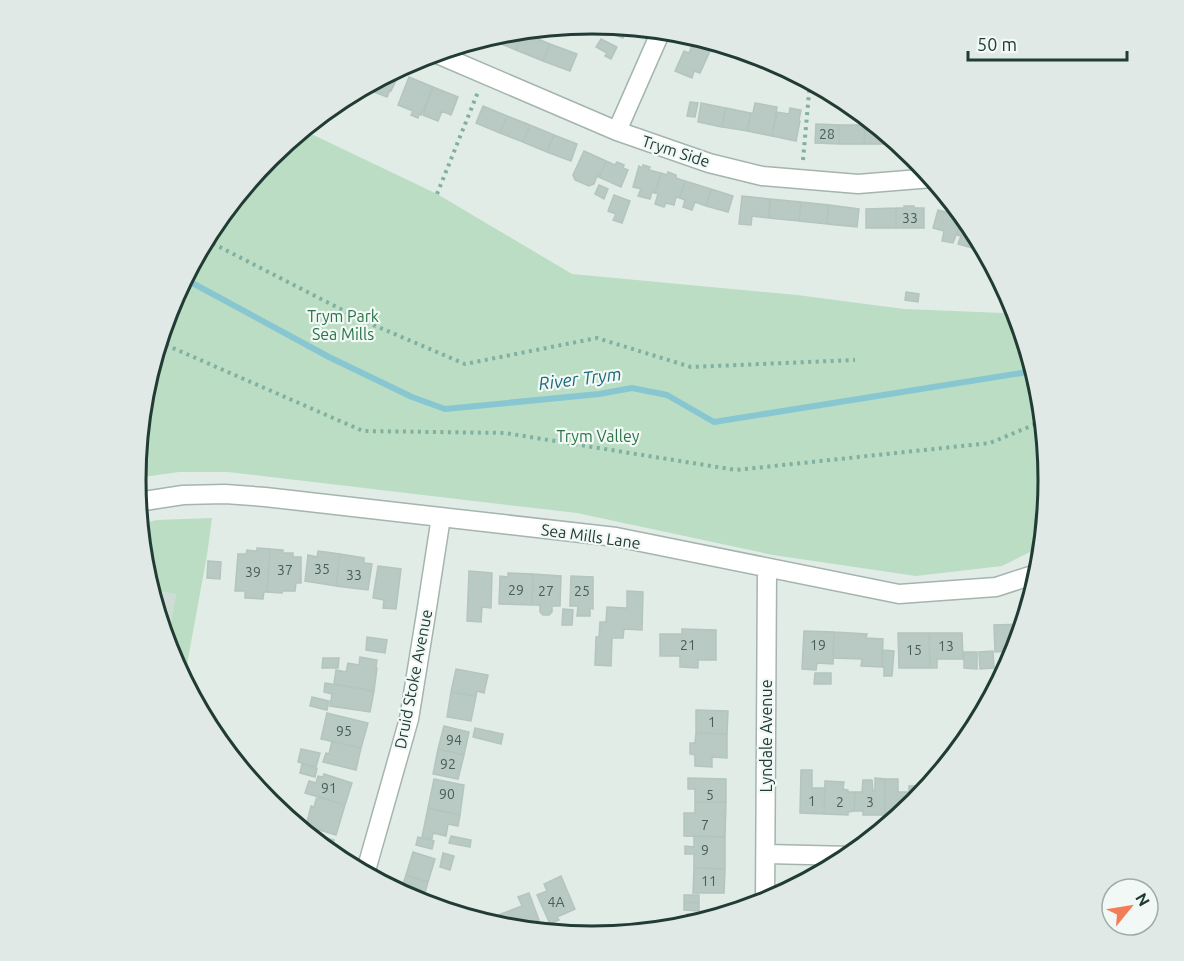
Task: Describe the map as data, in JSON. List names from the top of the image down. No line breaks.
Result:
{"streets":{"street":["Trym Side","Sea Mills Lane","Druid Stoke Avenue","Lyndale Avenue"]},"crossings":[["Sea Mills Lane","Druid Stoke Avenue"],["Sea Mills Lane","Lyndale Avenue"]],"water":["River Trym"],"parks":["Trym Park Sea Mills","Trym Valley"],"house_numbers":["28","33","35","37","39","33","29","27","25","21","19","13","15","1","95","94","92","91","90","5","1","2","3","7","9","11","4A"],"scale_bar":"50 m","north":"top right"}
